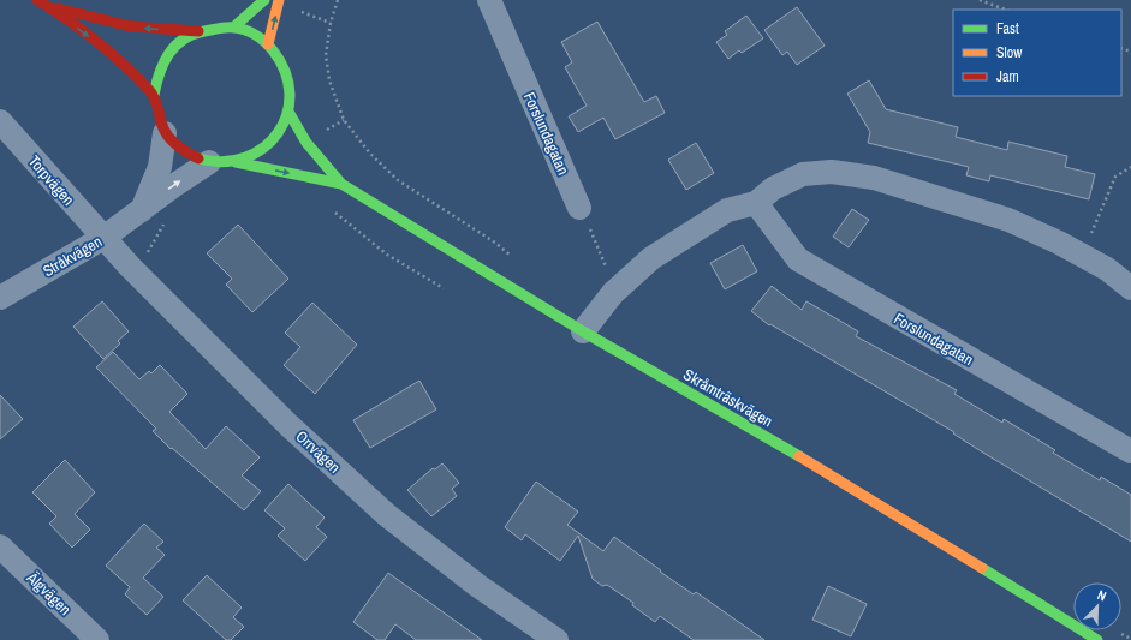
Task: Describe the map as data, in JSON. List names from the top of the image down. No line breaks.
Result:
{"streets":{"main road":["Skråmträskvägen"],"street":["Forslundagatan","Torpvägen","Stråkvägen","Orrvägen","Älgvägen"]},"crossings":[["Torpvägen","Stråkvägen"],["Torpvägen","Orrvägen"],["Stråkvägen","Skråmträskvägen"],["Stråkvägen","Orrvägen"]],"legend":["Fast","Slow","Jam"],"north":"top right"}
